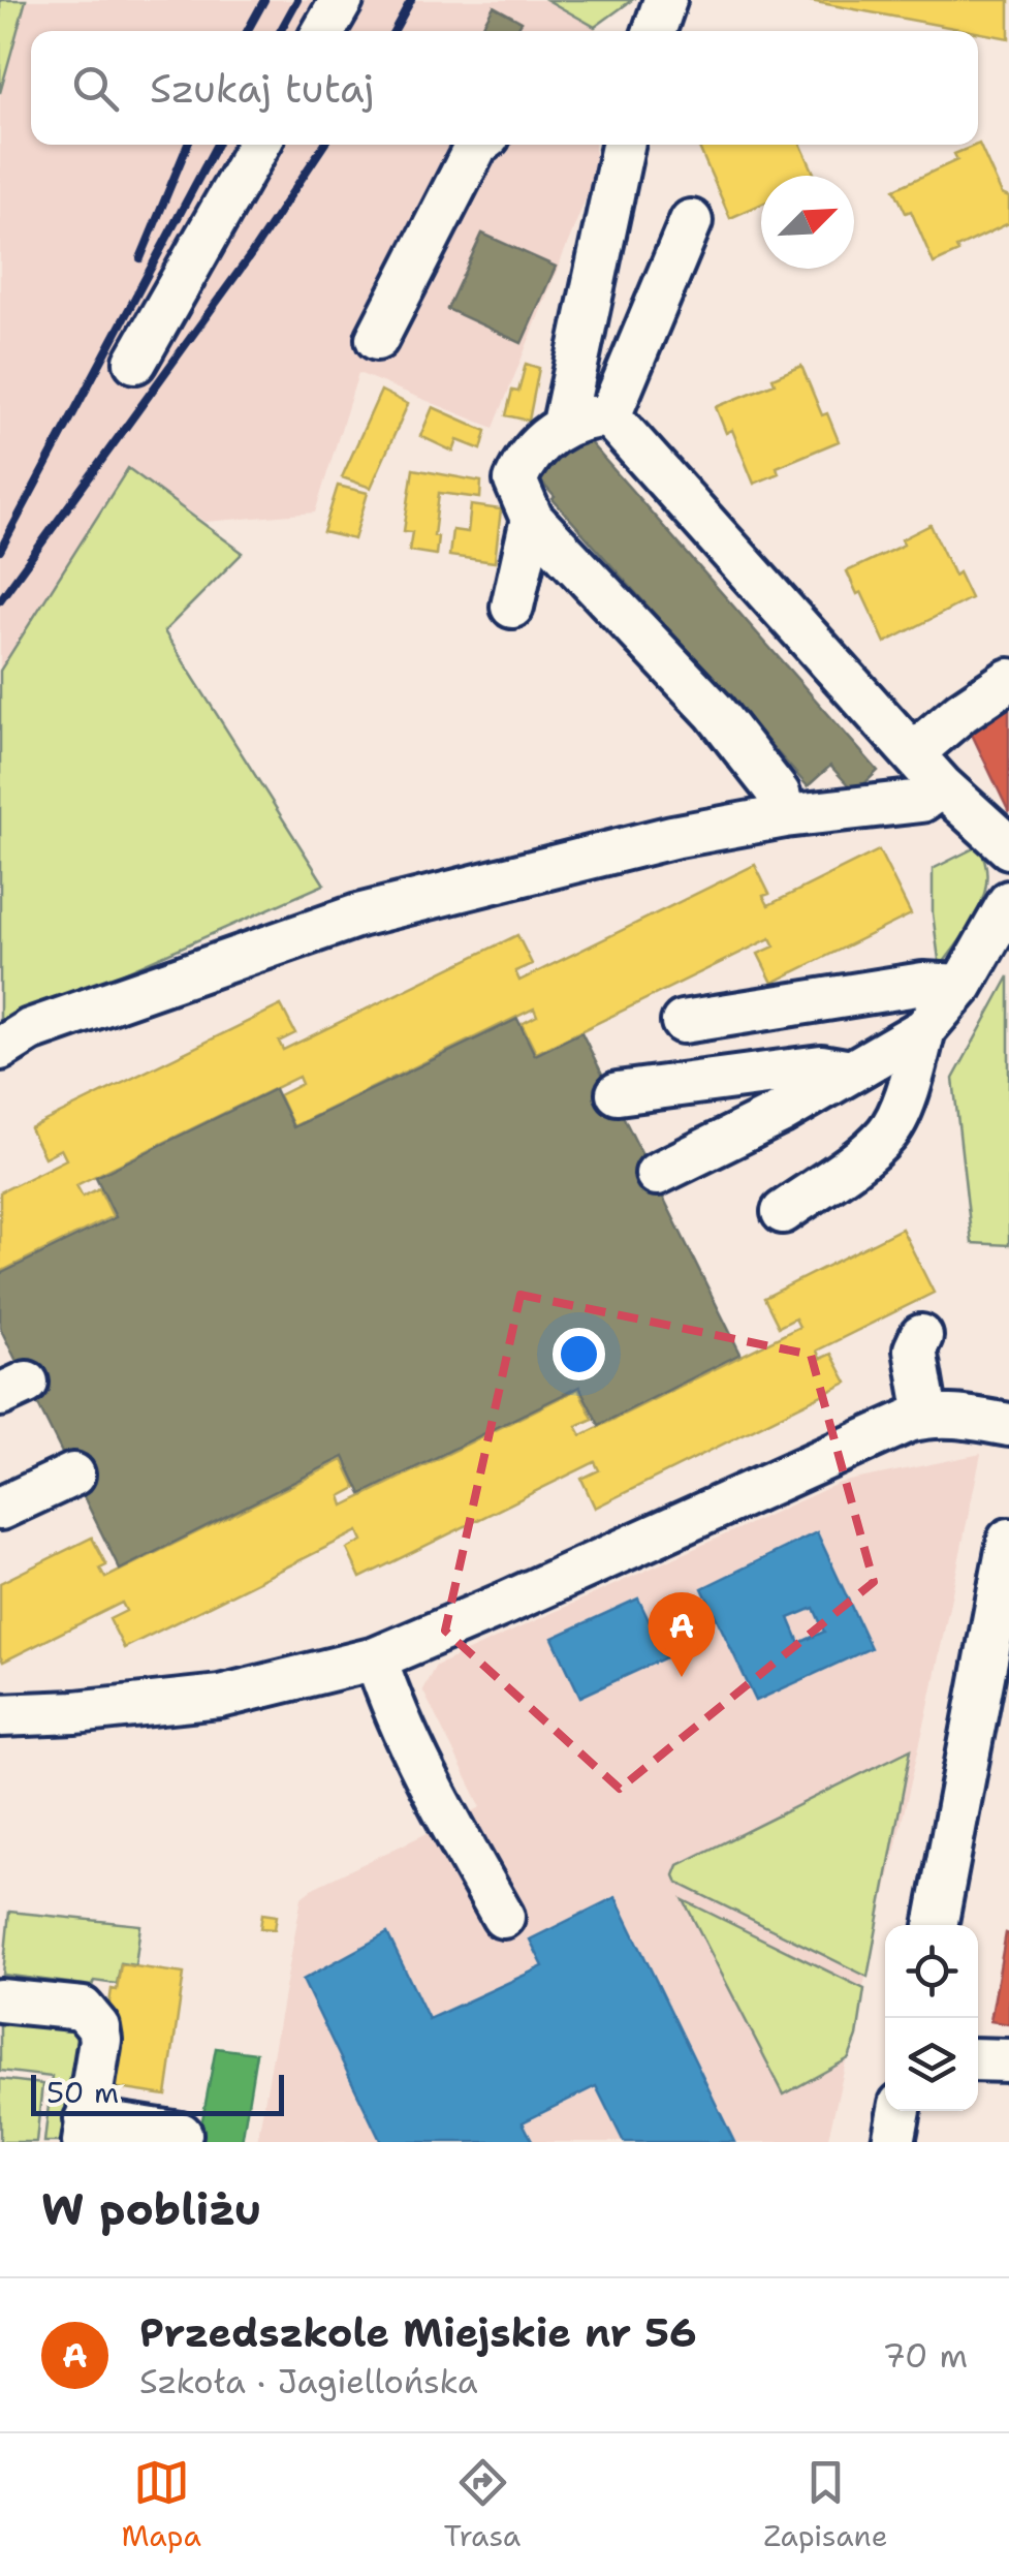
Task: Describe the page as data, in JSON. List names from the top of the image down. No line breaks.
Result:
{"scale_bar":"50 m","north":"top right","page":{"search":"Szukaj tutaj","pins":"A","scale":"50 m","heading":"W pobliżu","list":[{"mark":"A","name":"Przedszkole Miejskie nr 56","note":"Szkoła · Jagiellońska","value":"70 m"}],"nav":["Mapa","Trasa","Zapisane"]}}
